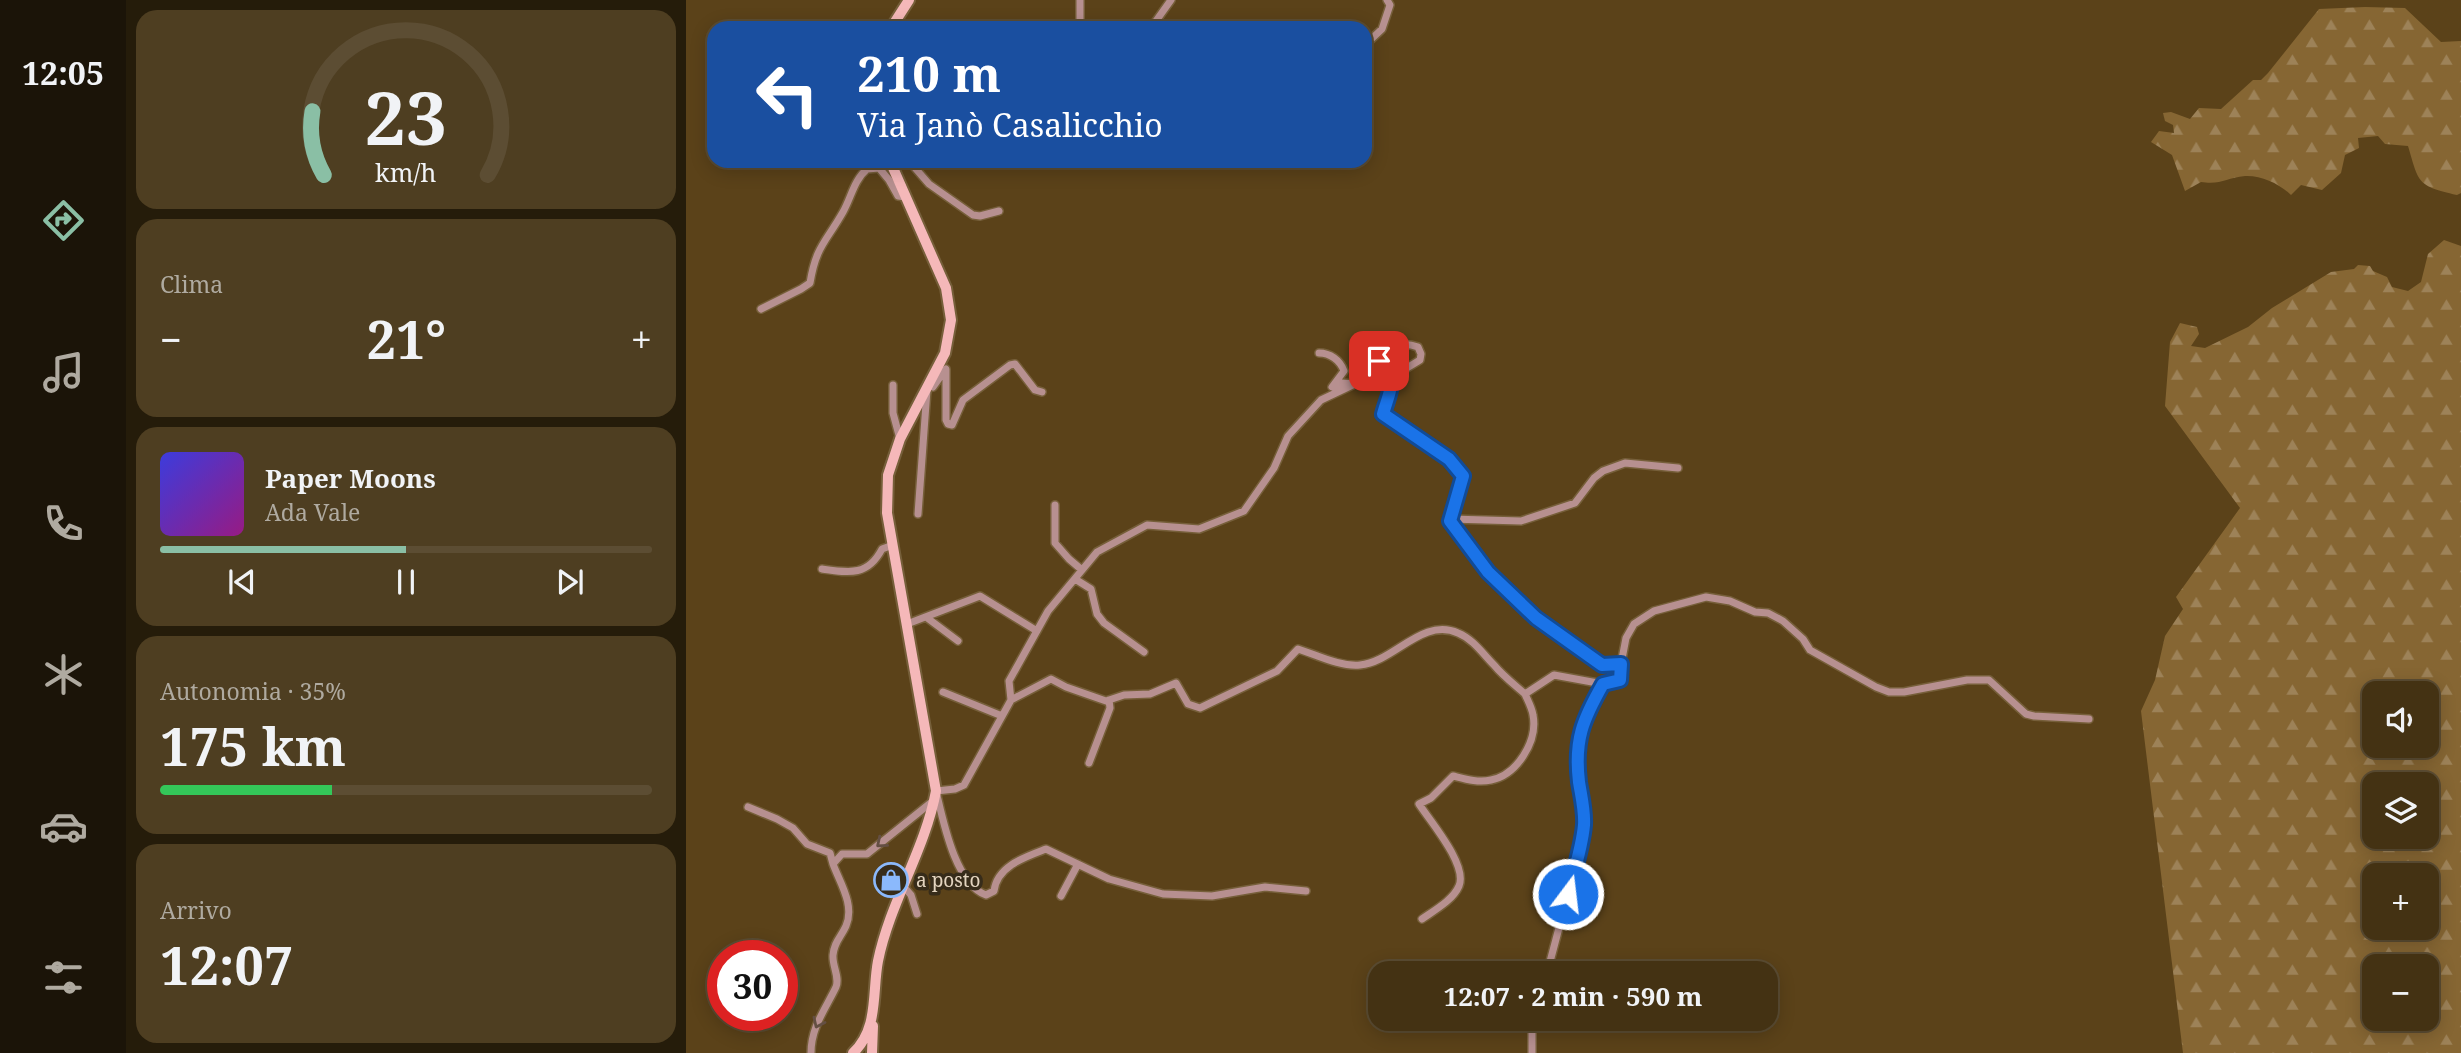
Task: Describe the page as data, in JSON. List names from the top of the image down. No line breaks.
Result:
{"places":{"shop":["a posto"]},"page":{"tabs":"12:05","turn":["210 m","Via Janò Casalicchio"],"tile":["Clima",["Autonomia · 35%","175 km"],["Arrivo","12:07"]],"heat":["−","21°","+"],"song":["Paper Moons","Ada Vale"],"map_buttons":["+","−"],"limit":"30","trip":"12:07 · 2 min · 590 m","gauge":["23","km/h"]}}
